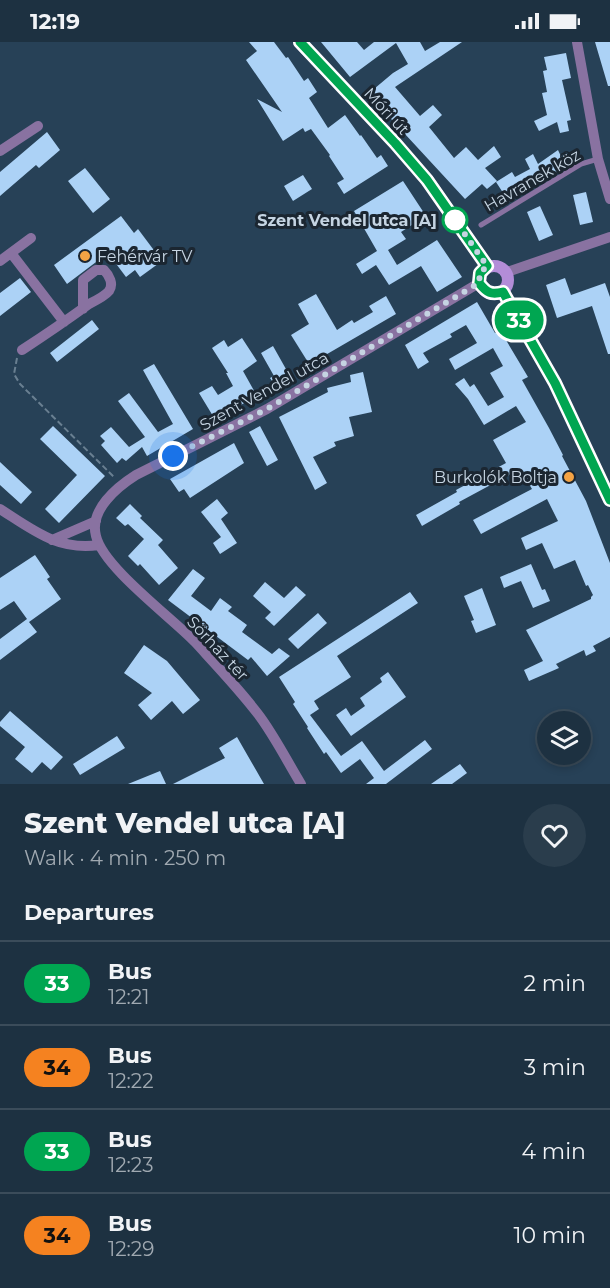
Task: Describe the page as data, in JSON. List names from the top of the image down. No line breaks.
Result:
{"streets":{"main road":["Móri út"],"street":["Szent Vendel utca","Sörház tér"],"lane":["Havranek köz"]},"crossings":[["Móri út","Szent Vendel utca"]],"places":["Szent Vendel utca [A]","Fehérvár TV","Burkolók Boltja"],"lines":["bus line 33"],"page":{"status":"12:19","on_map":"33","heading":[["Szent Vendel utca [A]","Walk · 4 min · 250 m"],"Departures"],"list":[{"mark":"33","name":"Bus","note":"12:21","value":"2 min"},{"mark":"34","name":"Bus","note":"12:22","value":"3 min"},{"mark":"33","name":"Bus","note":"12:23","value":"4 min"},{"mark":"34","name":"Bus","note":"12:29","value":"10 min"}]}}
